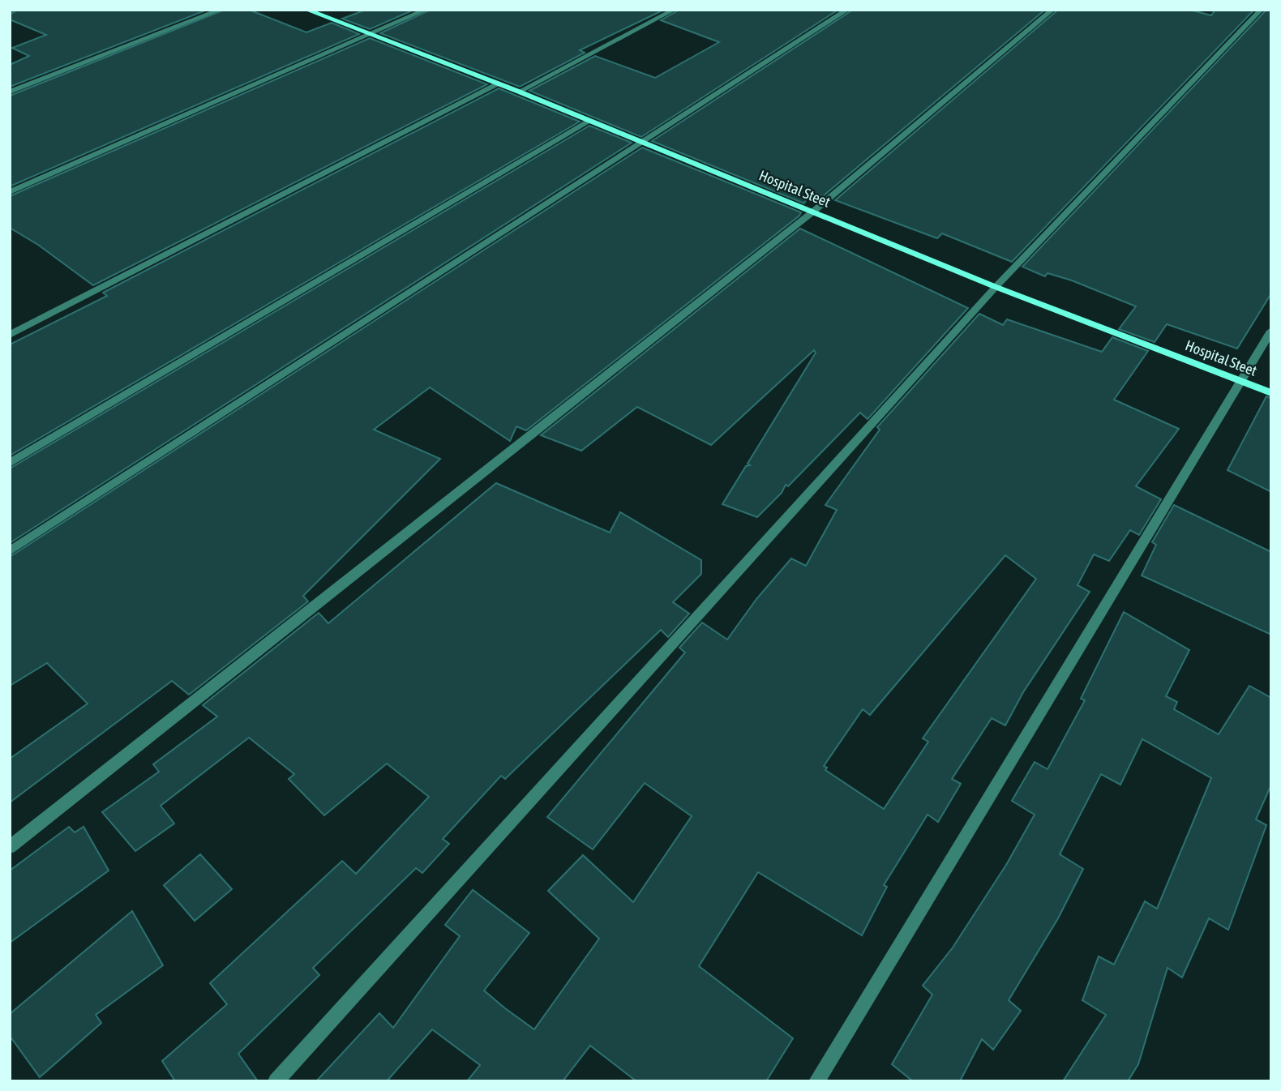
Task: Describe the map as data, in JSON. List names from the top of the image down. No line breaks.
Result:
{"streets":{"street":["Hospital Steet"]}}
